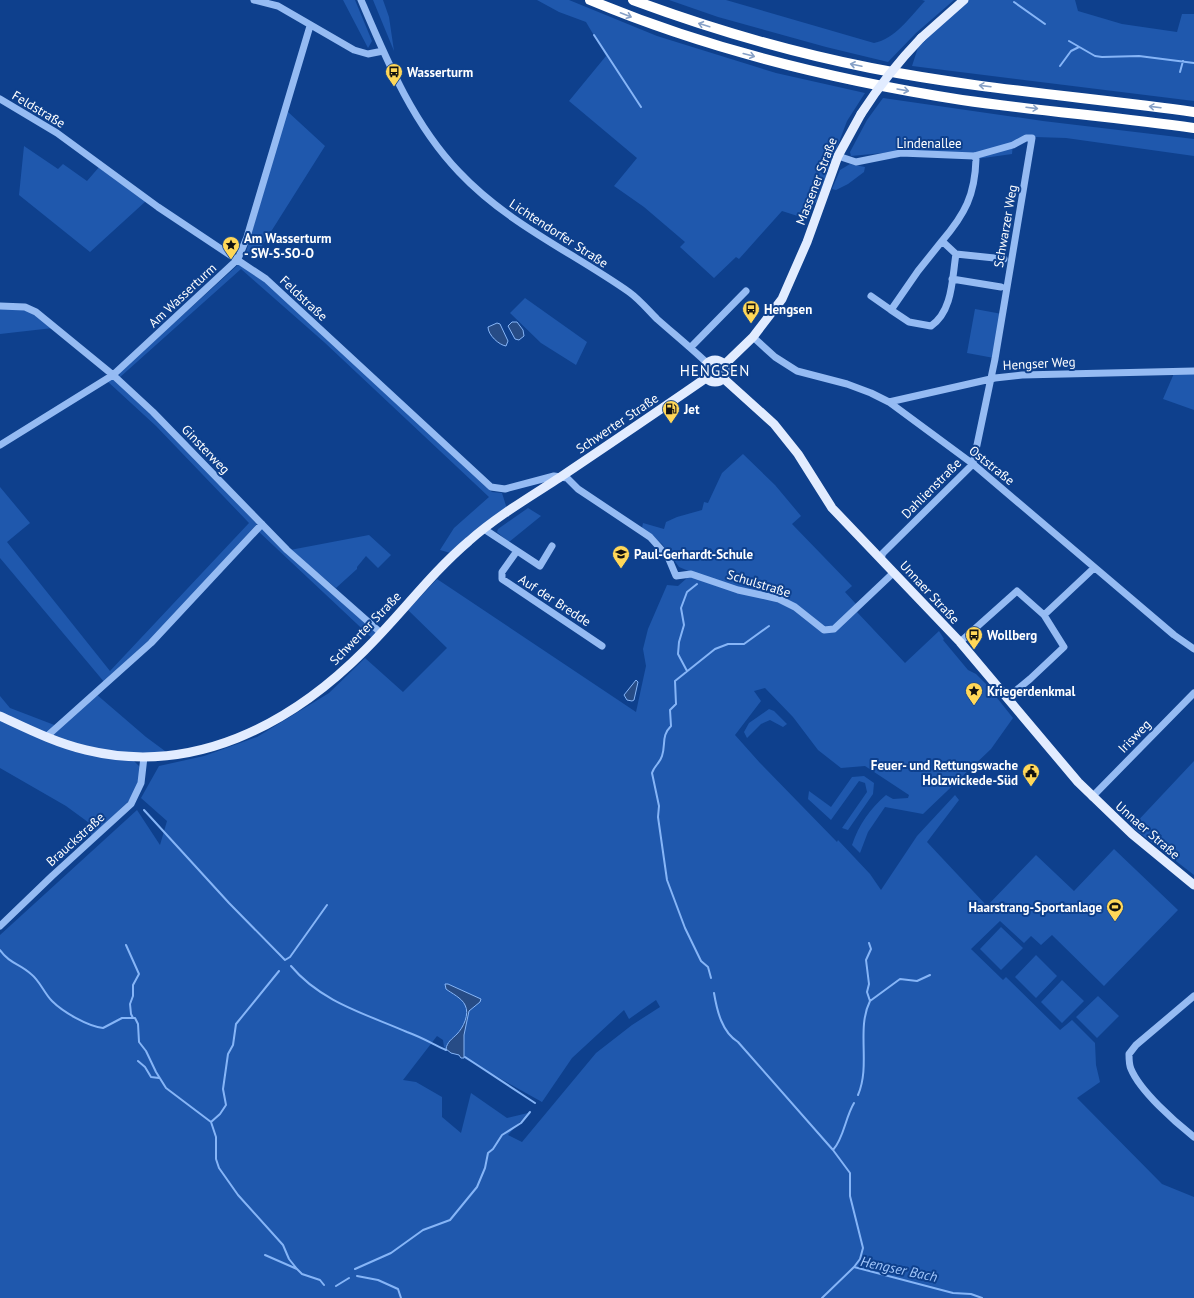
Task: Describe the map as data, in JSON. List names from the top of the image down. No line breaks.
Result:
{"streets":{"main road":["Massener Straße","Schwerter Straße","Unnaer Straße"],"street":["Feldstraße","Lindenallee","Schwarzer Weg","Lichtendorfer Straße","Am Wasserturm","Hengser Weg","Ginsterweg","Oststraße","Dahlienstraße","Schulstraße","Auf der Bredde","Irisweg","Brauckstraße"]},"crossings":[["Feldstraße","Am Wasserturm"],["Feldstraße","Schwerter Straße"],["Feldstraße","Schulstraße"],["Lindenallee","Massener Straße"],["Lindenallee","Schwarzer Weg"],["Massener Straße","Lichtendorfer Straße"],["Massener Straße","Schwerter Straße"],["Massener Straße","Oststraße"],["Massener Straße","Unnaer Straße"],["Schwarzer Weg","Hengser Weg"],["Schwarzer Weg","Dahlienstraße"],["Lichtendorfer Straße","Schwerter Straße"],["Lichtendorfer Straße","Unnaer Straße"],["Am Wasserturm","Ginsterweg"],["Hengser Weg","Oststraße"],["Hengser Weg","Dahlienstraße"],["Schwerter Straße","Ginsterweg"],["Schwerter Straße","Schulstraße"],["Schwerter Straße","Unnaer Straße"],["Schwerter Straße","Brauckstraße"],["Oststraße","Dahlienstraße"],["Dahlienstraße","Unnaer Straße"],["Unnaer Straße","Irisweg"]],"districts":["HENGSEN"],"water":["Hengser Bach"],"places":{"bus stop":["Wasserturm","Hengsen","Wollberg"],"place":["Am Wasserturm - SW-S-SO-O","Kriegerdenkmal"],"fuel station":["Jet"],"school or university":["Paul-Gerhardt-Schule"],"public building":["Feuer- und Rettungswache Holzwickede-Süd"],"sports":["Haarstrang-Sportanlage"]}}
